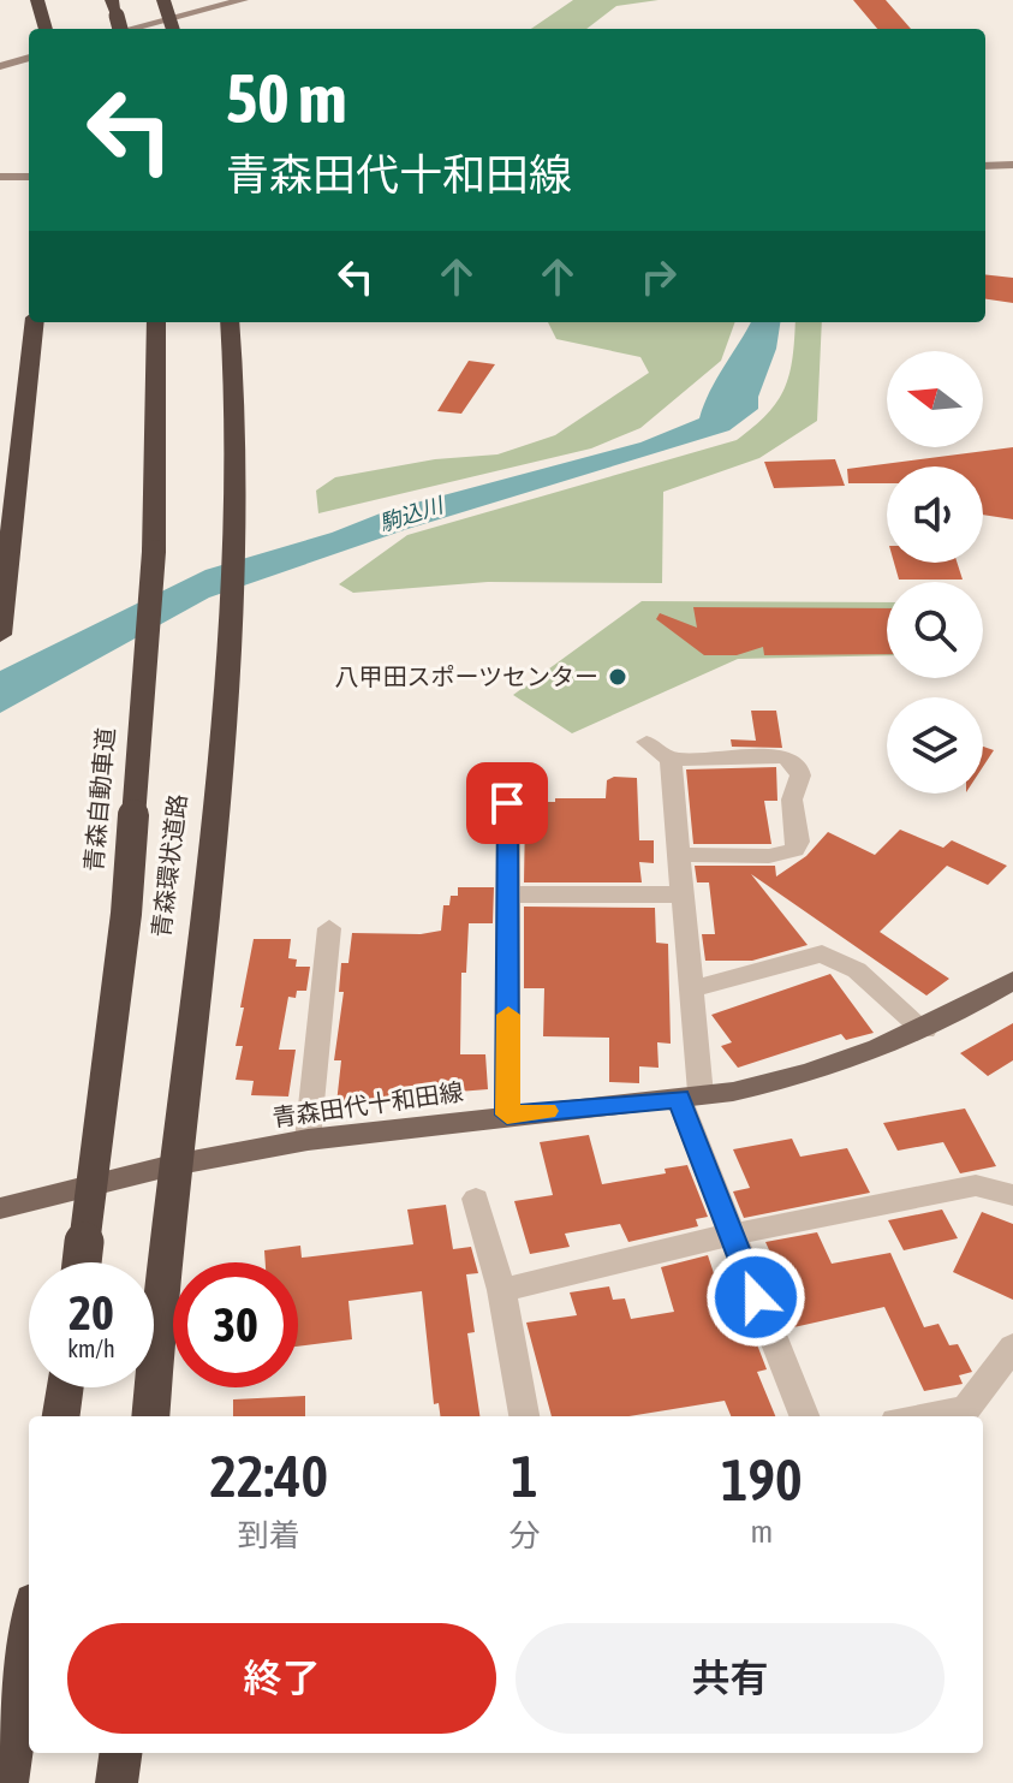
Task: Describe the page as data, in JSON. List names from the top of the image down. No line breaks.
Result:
{"streets":{"highway":["青森自動車道","青森環状道路"],"main road":["青森田代十和田線"]},"crossings":[["青森環状道路","青森田代十和田線"]],"water":["駒込川"],"places":["八甲田スポーツセンター"],"north":"left","page":{"turn":["50 m","青森田代十和田線"],"speed":"20 km/h","limit":"30","eta":["22:40","到着","1","分","190","m"],"buttons":["終了","共有"]}}
